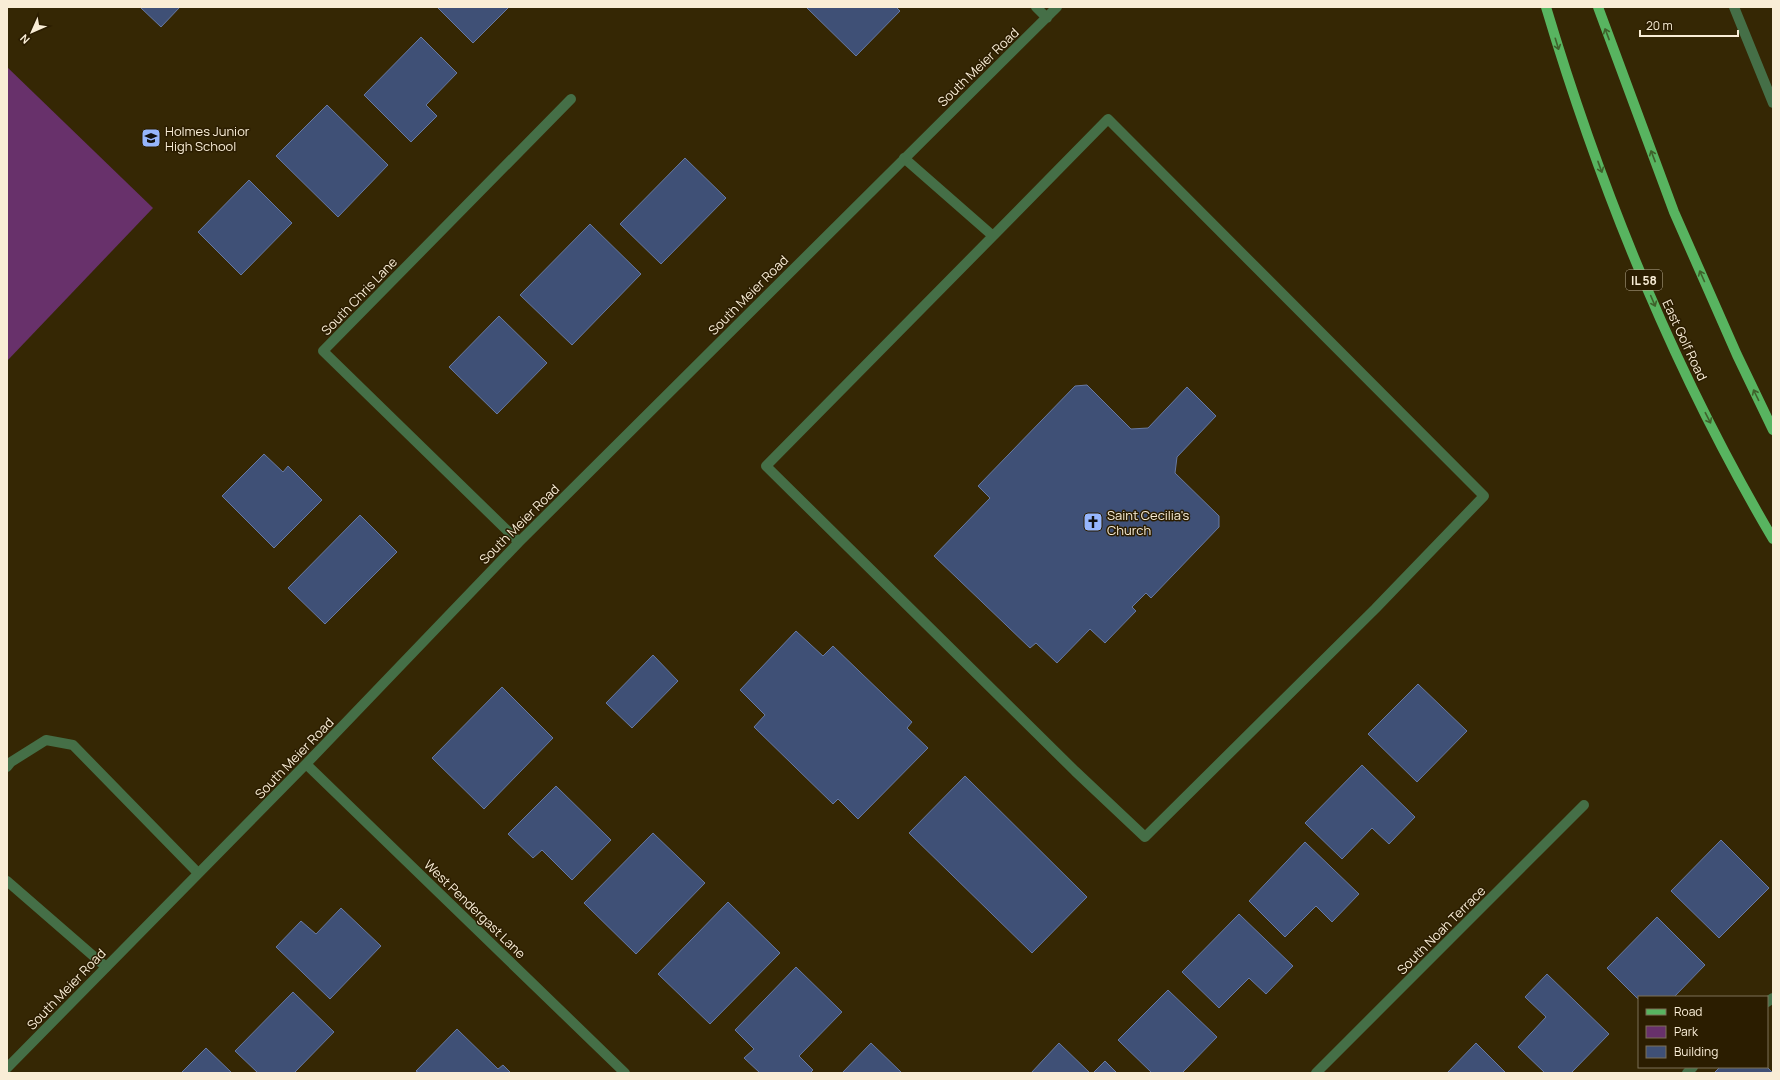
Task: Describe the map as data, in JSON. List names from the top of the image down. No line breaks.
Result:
{"streets":{"main road":["IL 58","East Golf Road"],"street":["South Meier Road","South Chris Lane","West Pendergast Lane","South Noah Terrace"]},"crossings":[["South Meier Road","South Chris Lane"],["South Meier Road","West Pendergast Lane"]],"places":{"school or university":["Holmes Junior High School"],"church":["Saint Cecilia's Church"]},"legend":["Road","Park","Building"],"scale_bar":"20 m","north":"bottom left"}
